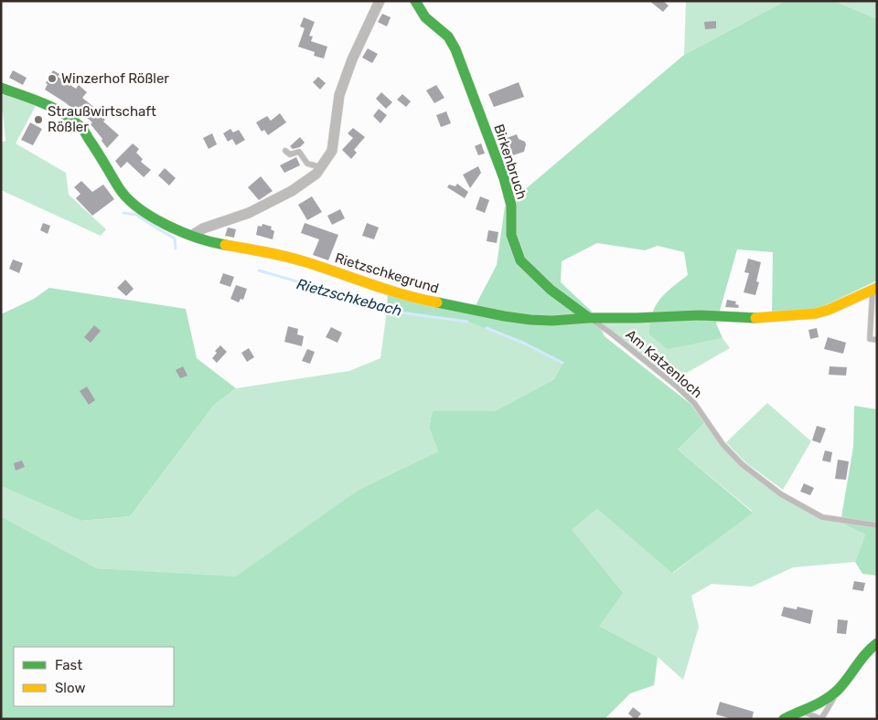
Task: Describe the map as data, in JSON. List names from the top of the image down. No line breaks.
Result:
{"streets":{"street":["Birkenbruch","Rietzschkegrund"],"lane":["Am Katzenloch"]},"crossings":[["Birkenbruch","Rietzschkegrund"],["Birkenbruch","Am Katzenloch"],["Rietzschkegrund","Am Katzenloch"]],"water":["Rietzschkebach"],"places":["Winzerhof Rößler","Straußwirtschaft Rößler"],"legend":["Fast","Slow"]}
